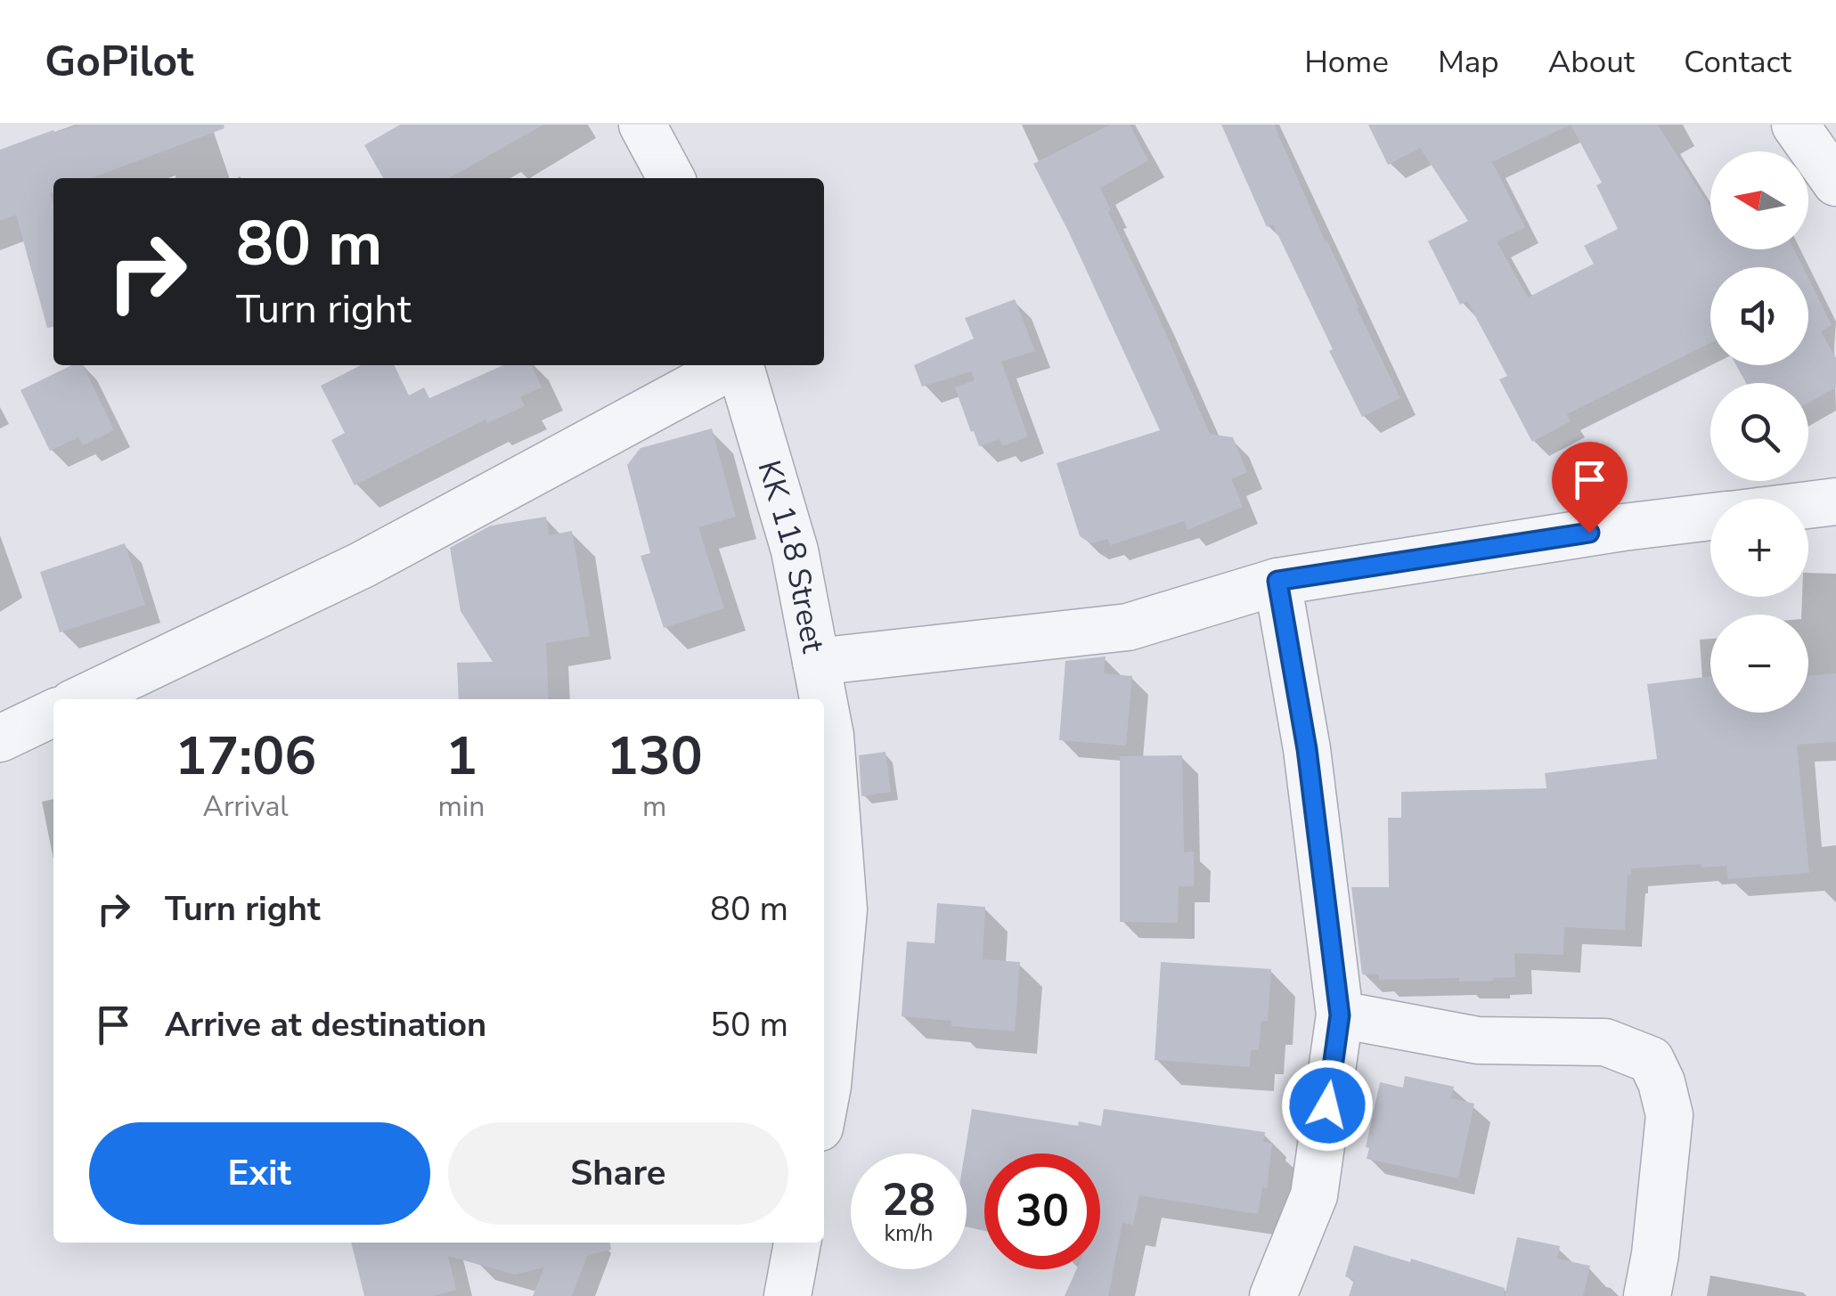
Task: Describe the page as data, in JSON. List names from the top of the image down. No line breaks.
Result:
{"streets":{"street":["KK 118 Street"]},"north":"left","page":{"header":"GoPilot","nav":["Home","Map","About","Contact"],"map_buttons":["+","−"],"turn":["80 m","Turn right"],"eta":["17:06","Arrival","1","min","130","m"],"list":[{"name":"Turn right","value":"80 m"},{"name":"Arrive at destination","value":"50 m"}],"buttons":["Exit","Share"],"speed":"28 km/h","limit":"30"}}
